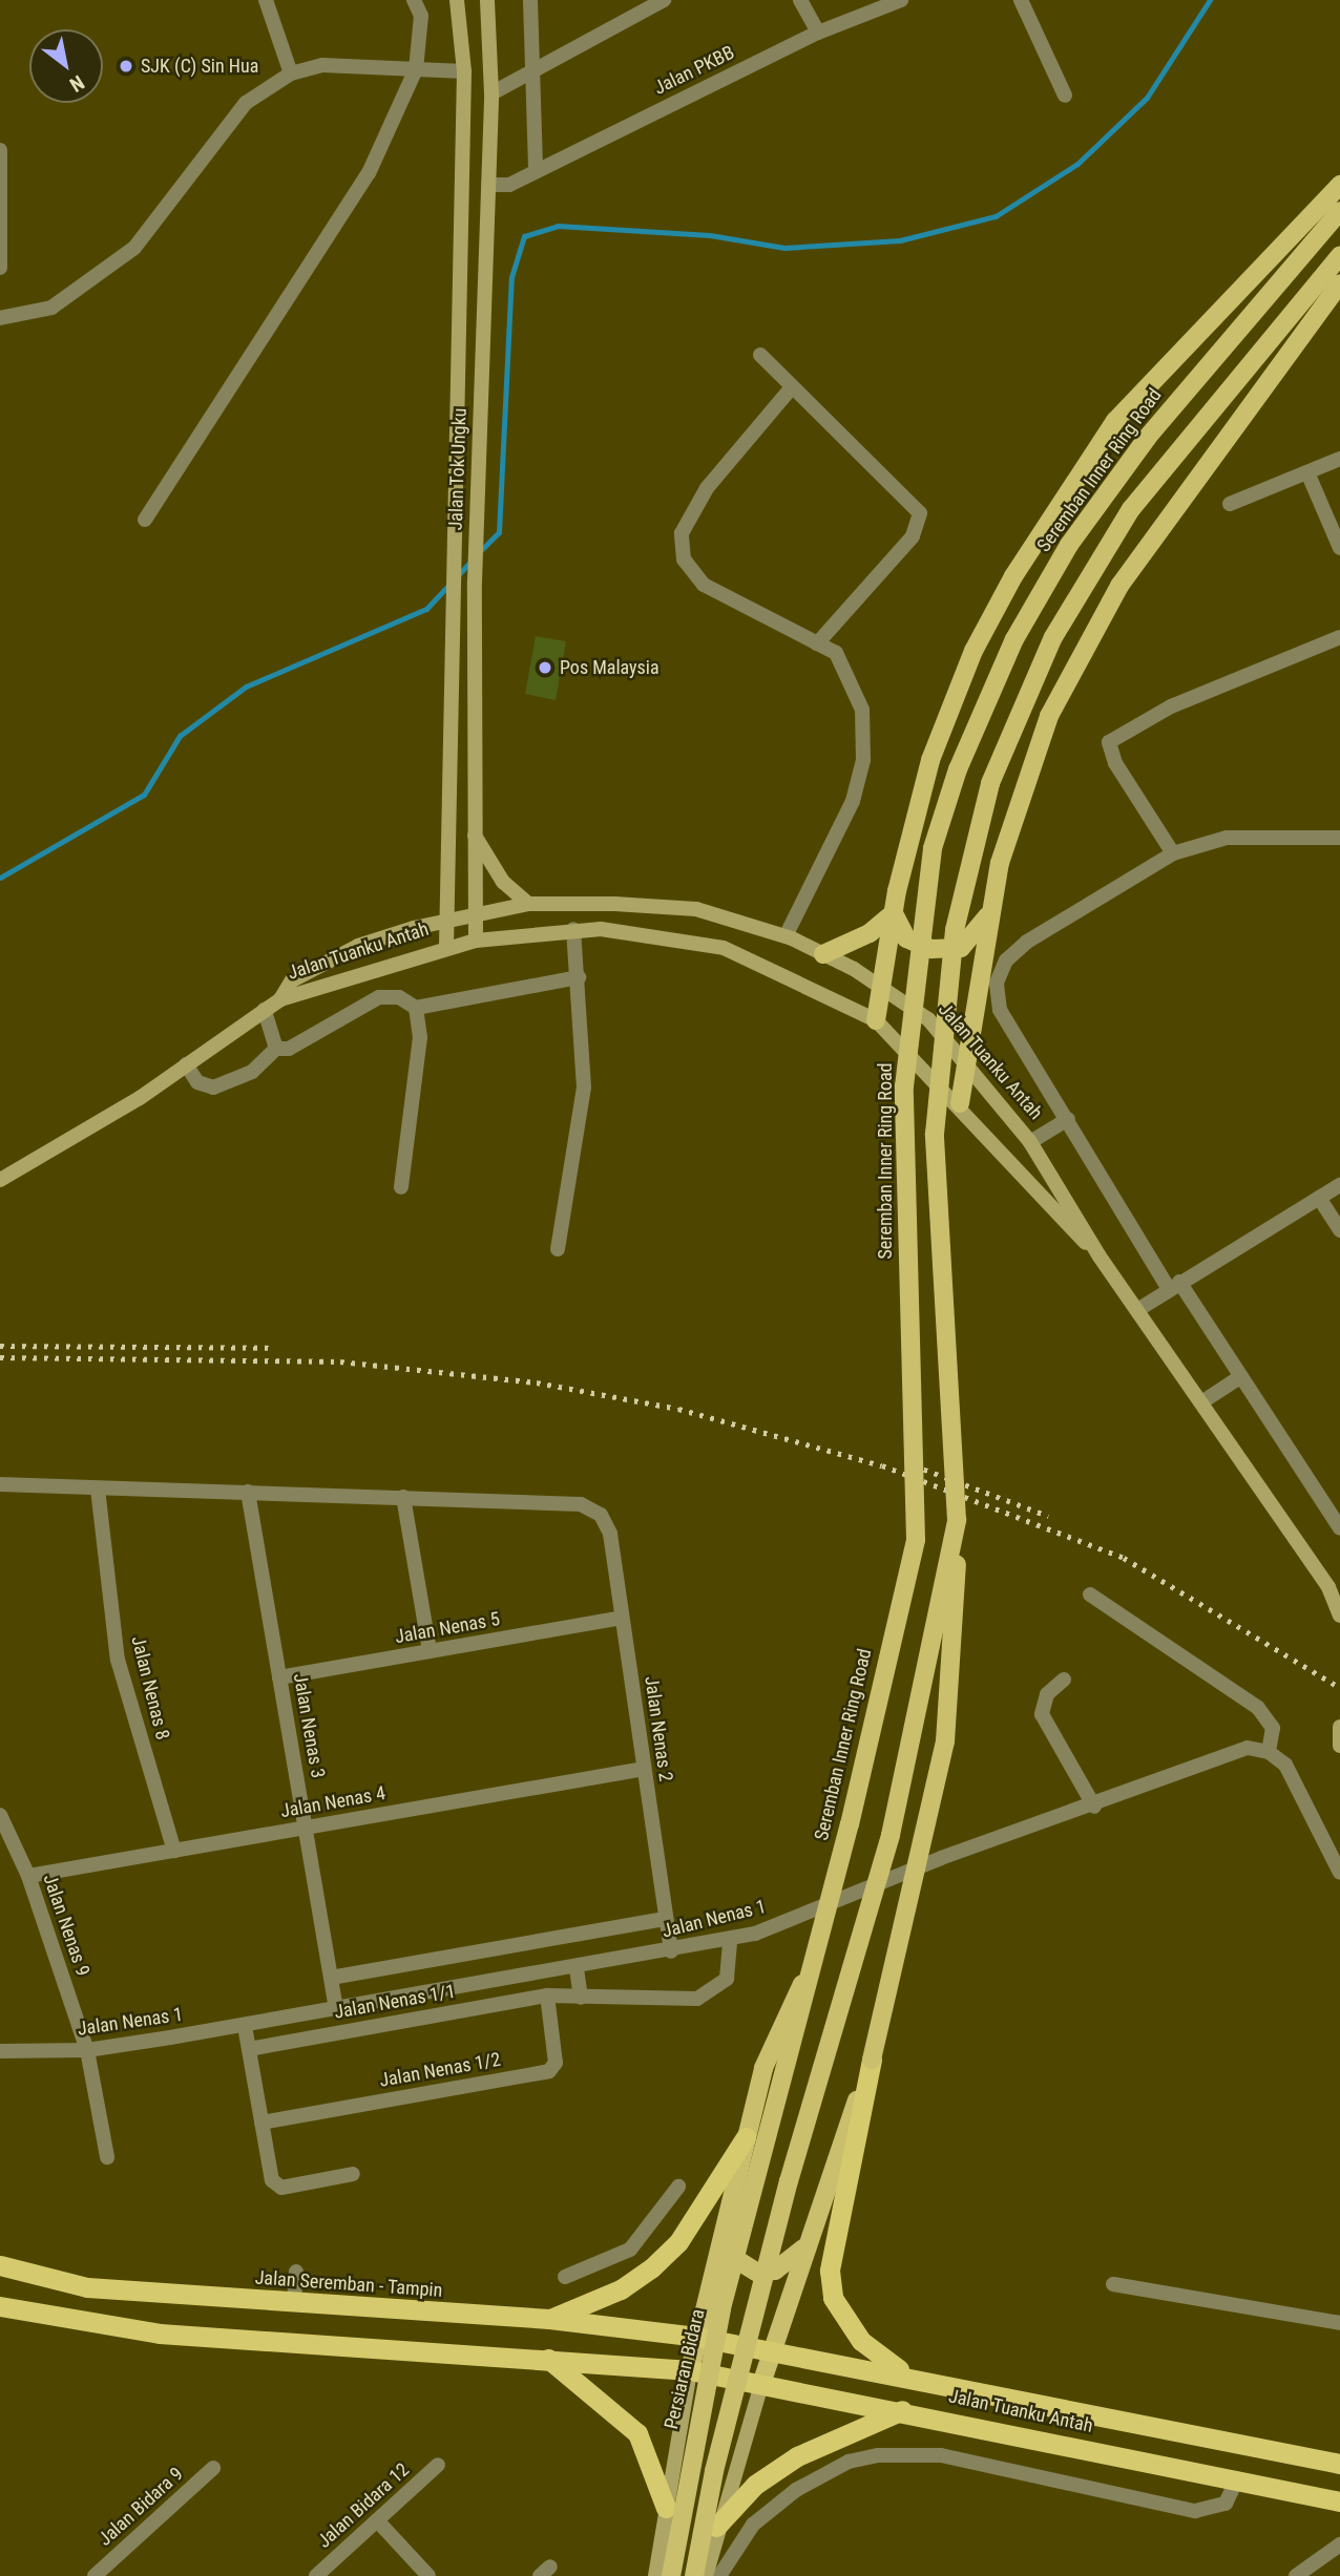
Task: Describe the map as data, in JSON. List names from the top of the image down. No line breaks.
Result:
{"streets":{"highway":["Jalan Tuanku Antah","Jalan Seremban - Tampin"],"main road":["Jalan Tok Ungku","Seremban Inner Ring Road","Persiaran Bidara"],"street":["Jalan PKBB","Jalan Nenas 5","Jalan Nenas 8","Jalan Nenas 3","Jalan Nenas 2","Jalan Nenas 4","Jalan Nenas 1","Jalan Nenas 9","Jalan Nenas 1/1","Jalan Nenas 1/2","Jalan Bidara 12","Jalan Bidara 9"]},"crossings":[["Jalan PKBB","Jalan Tok Ungku"],["Jalan Tok Ungku","Jalan Tuanku Antah"],["Seremban Inner Ring Road","Persiaran Bidara"],["Jalan Tuanku Antah","Jalan Seremban - Tampin"],["Jalan Tuanku Antah","Persiaran Bidara"],["Jalan Nenas 5","Jalan Nenas 3"],["Jalan Nenas 5","Jalan Nenas 2"],["Jalan Nenas 8","Jalan Nenas 4"],["Jalan Nenas 3","Jalan Nenas 4"],["Jalan Nenas 3","Jalan Nenas 1"],["Jalan Nenas 2","Jalan Nenas 4"],["Jalan Nenas 2","Jalan Nenas 1"],["Jalan Nenas 4","Jalan Nenas 9"],["Jalan Nenas 1","Jalan Nenas 9"],["Jalan Nenas 1","Jalan Nenas 1/1"],["Jalan Nenas 1/1","Jalan Nenas 1/2"]],"places":["SJK (C) Sin Hua","Pos Malaysia"],"north":"bottom right"}
